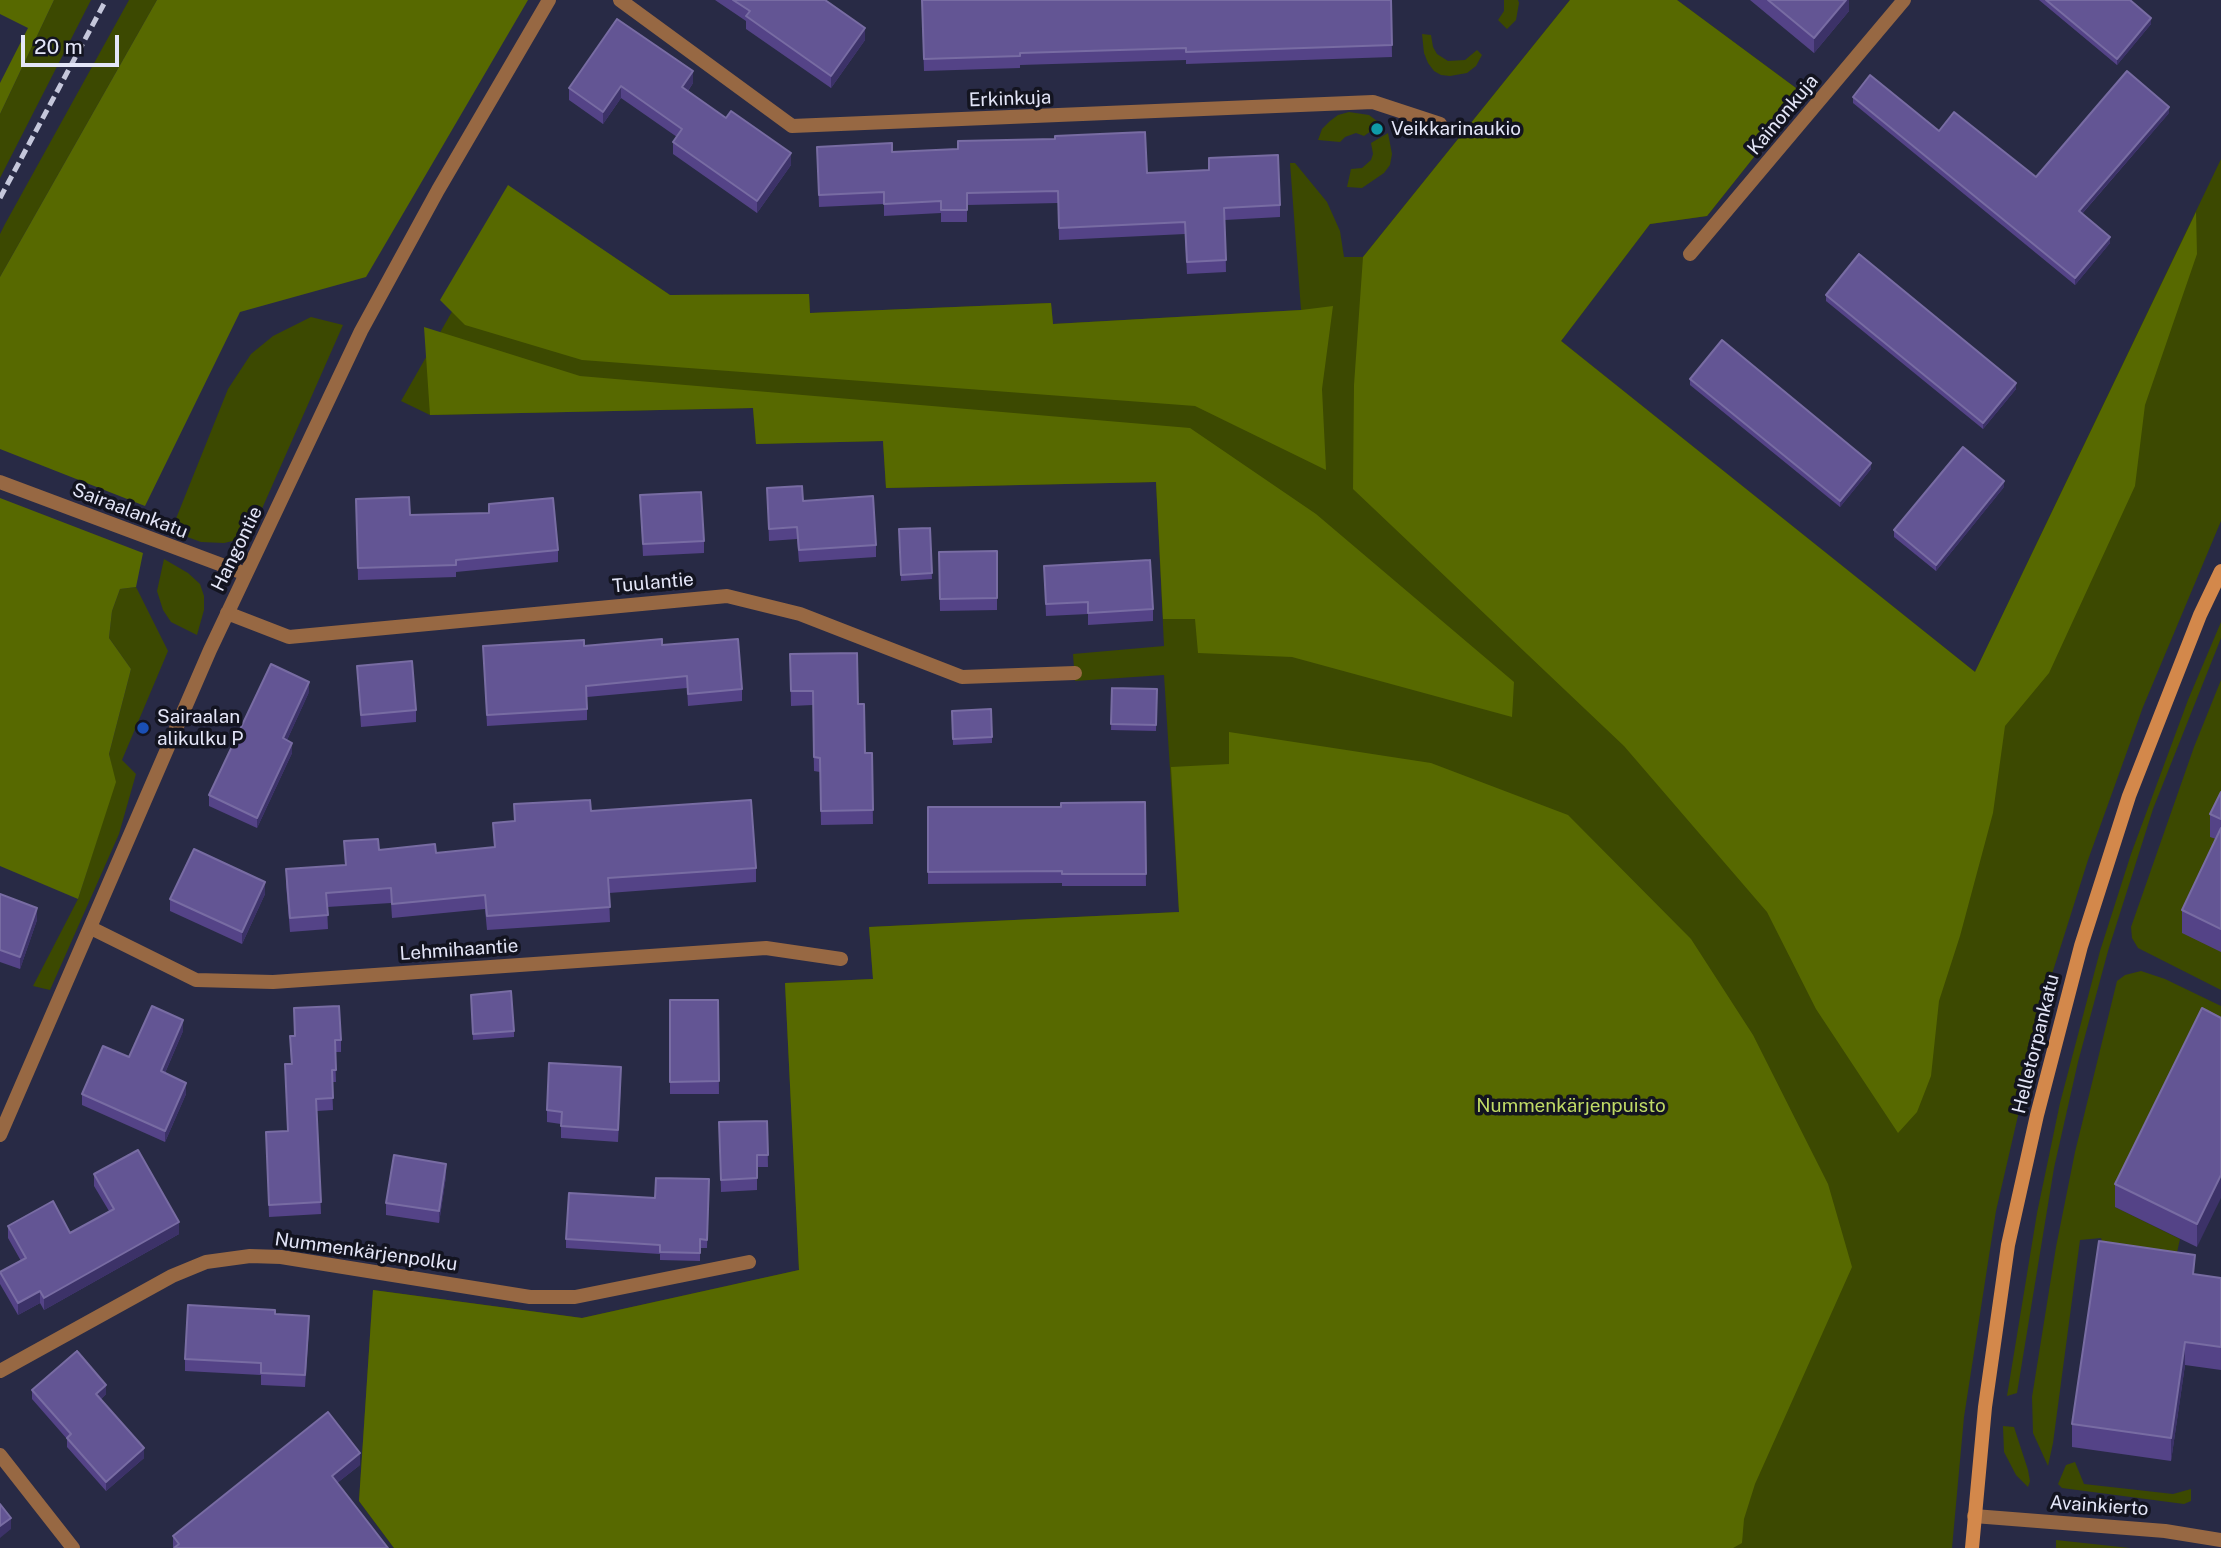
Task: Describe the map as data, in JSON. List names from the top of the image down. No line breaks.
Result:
{"streets":{"street":["Erkinkuja","Kainonkuja","Sairaalankatu","Hangontie","Tuulantie","Lehmihaantie","Helletorpankatu","Nummenkärjenpolku","Avainkierto"]},"crossings":[["Sairaalankatu","Hangontie"],["Hangontie","Tuulantie"],["Hangontie","Lehmihaantie"],["Helletorpankatu","Avainkierto"]],"parks":["Nummenkärjenpuisto"],"places":["Veikkarinaukio","Sairaalan alikulku P"],"scale_bar":"20 m"}
